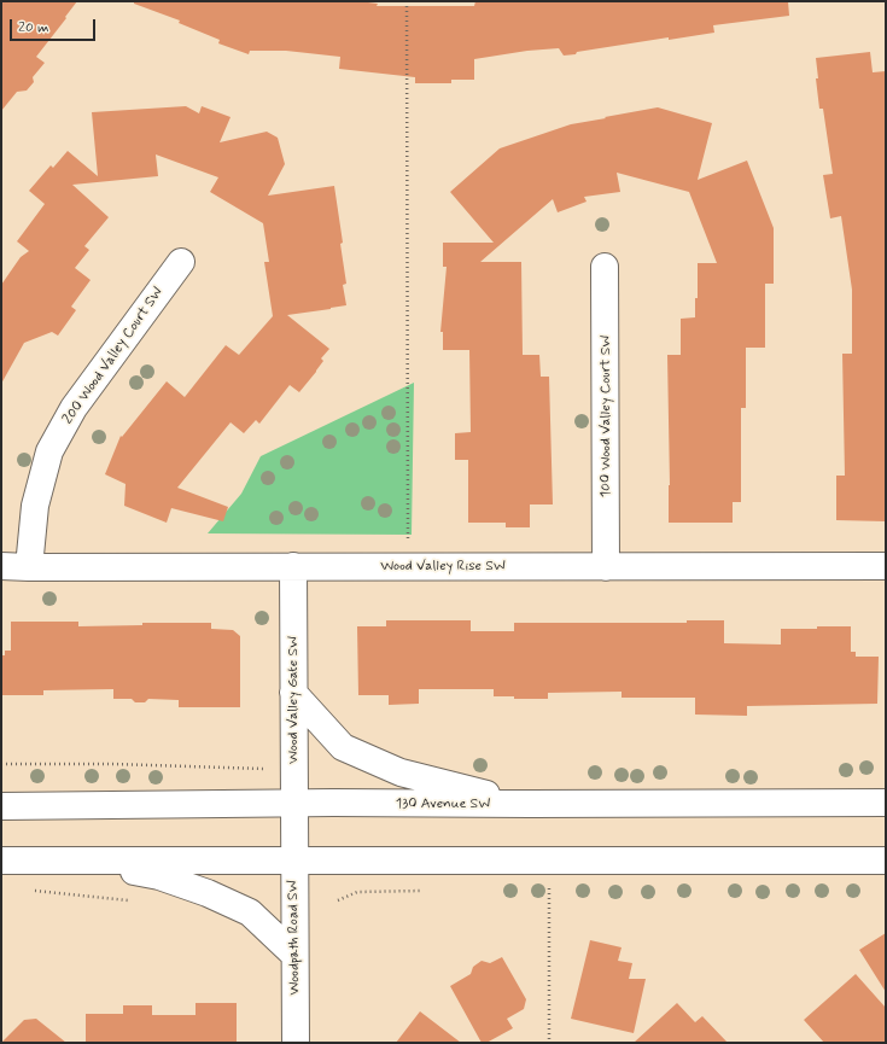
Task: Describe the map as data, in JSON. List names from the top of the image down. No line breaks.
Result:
{"streets":{"street":["200 Wood Valley Court SW","100 Wood Valley Court SW","Wood Valley Rise SW","Wood Valley Gate SW","130 Avenue SW","Woodpath Road SW"]},"crossings":[["200 Wood Valley Court SW","Wood Valley Rise SW"],["100 Wood Valley Court SW","Wood Valley Rise SW"],["Wood Valley Rise SW","Wood Valley Gate SW"],["Wood Valley Gate SW","130 Avenue SW"],["Wood Valley Gate SW","Woodpath Road SW"]],"scale_bar":"20 m"}
